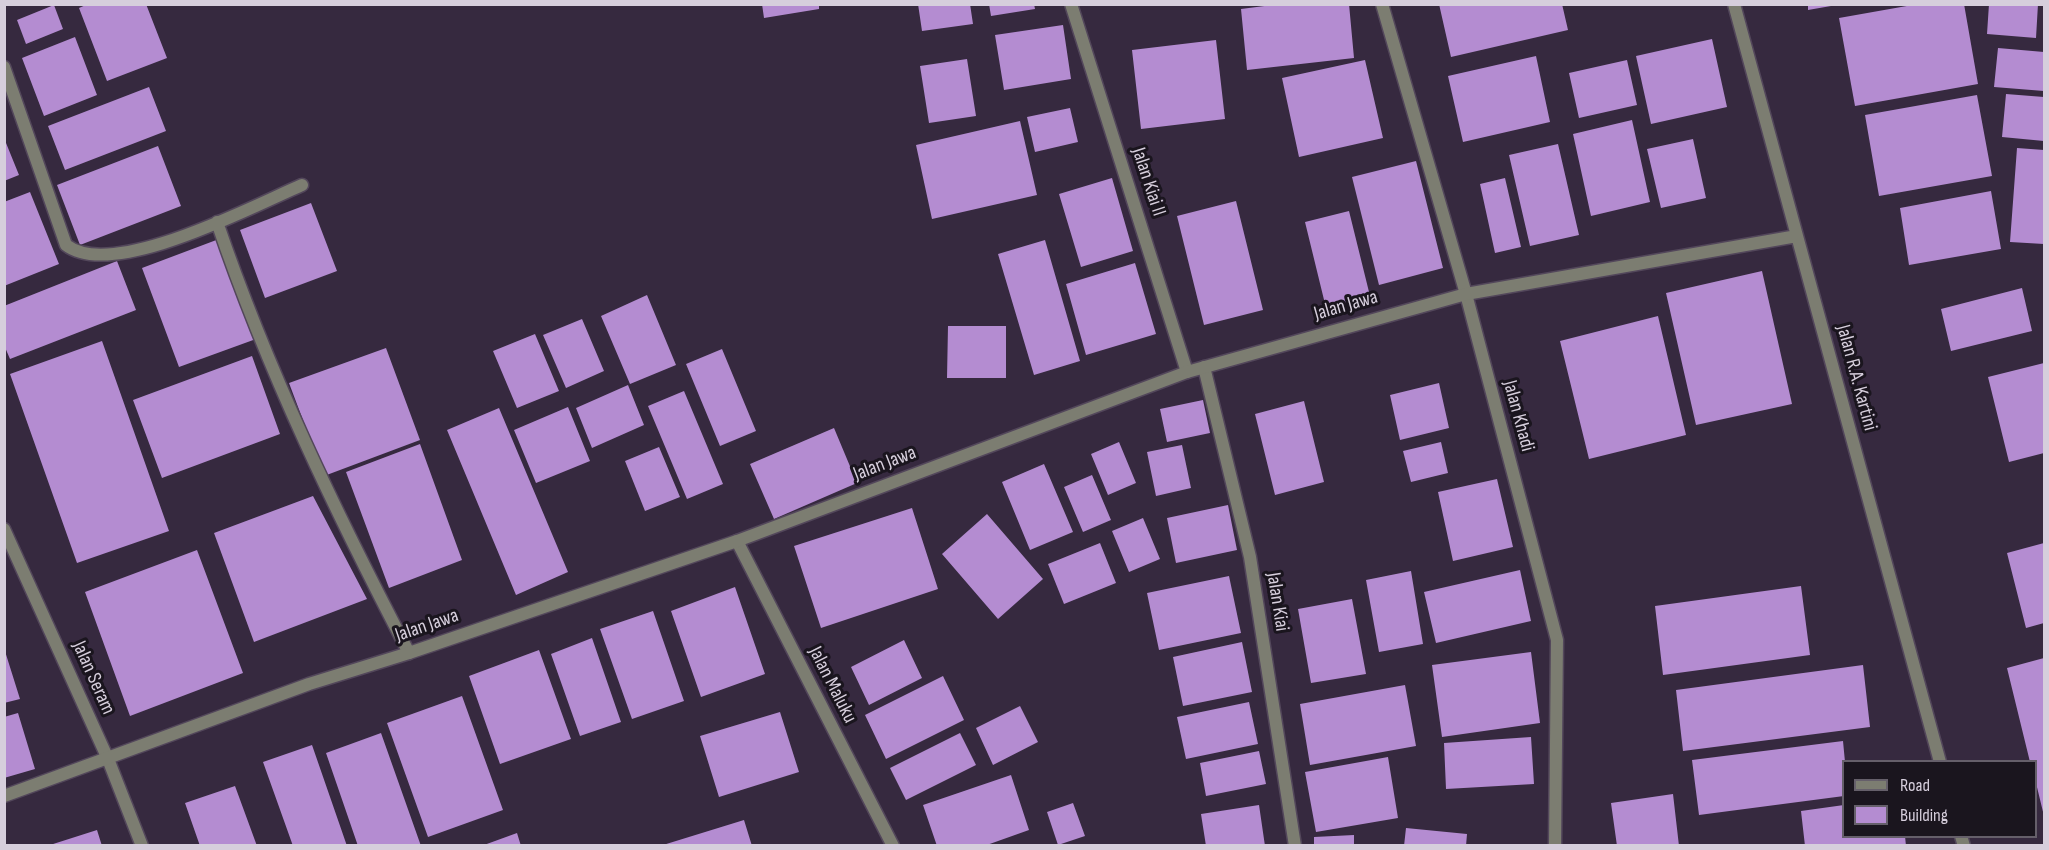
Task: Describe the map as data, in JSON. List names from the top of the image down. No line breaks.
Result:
{"streets":{"street":["Jalan Kiai II","Jalan Jawa","Jalan R.A. Kartini","Jalan Khadi","Jalan Kiai","Jalan Seram","Jalan Maluku"]},"crossings":[["Jalan Kiai II","Jalan Jawa"],["Jalan Jawa","Jalan R.A. Kartini"],["Jalan Jawa","Jalan Khadi"],["Jalan Jawa","Jalan Kiai"],["Jalan Jawa","Jalan Seram"],["Jalan Jawa","Jalan Maluku"]],"legend":["Road","Building"]}
